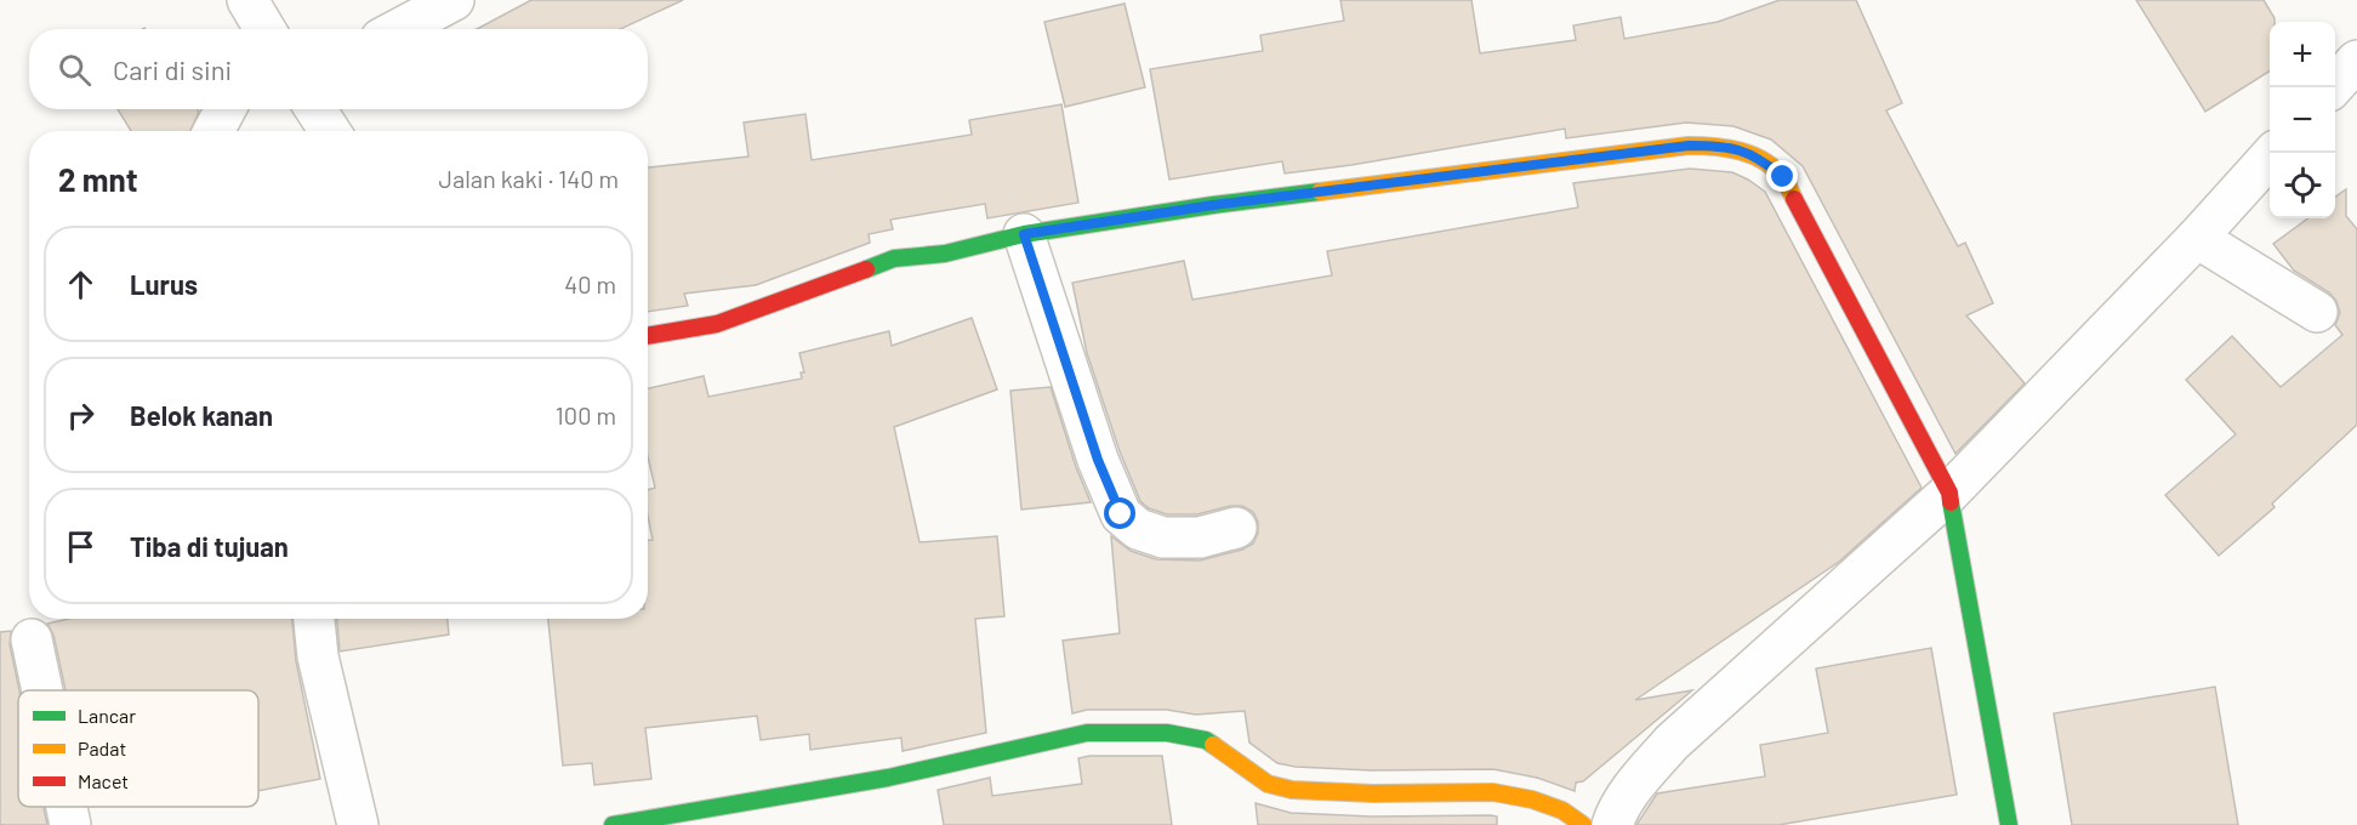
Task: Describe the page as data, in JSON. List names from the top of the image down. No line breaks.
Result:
{"legend":["Lancar","Padat","Macet"],"page":{"map_buttons":["+","−"],"search":"Cari di sini","heading":["2 mnt","Jalan kaki · 140 m"],"list":[["Lurus","40 m"],["Belok kanan","100 m"],"Tiba di tujuan"]}}
